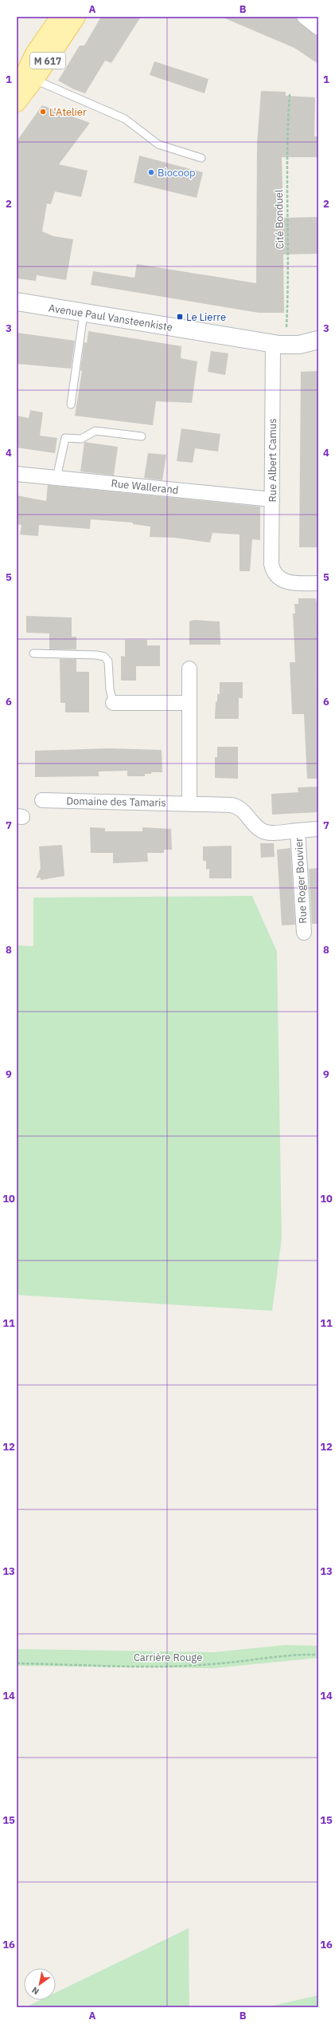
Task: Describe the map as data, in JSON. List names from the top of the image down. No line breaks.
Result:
{"streets":{"main road":["M 617"],"street":["Avenue Paul Vansteenkiste","Rue Albert Camus","Rue Wallerand","Domaine des Tamaris","Rue Roger Bouvier"],"path":["Cité Bonduel","Carrière Rouge"]},"crossings":[["Cité Bonduel","Avenue Paul Vansteenkiste"],["Cité Bonduel","Rue Albert Camus"],["Avenue Paul Vansteenkiste","Rue Albert Camus"],["Rue Albert Camus","Rue Wallerand"],["Domaine des Tamaris","Rue Roger Bouvier"]],"places":{"other":["L'Atelier","Biocoop"],"transit":["Le Lierre"]},"north":"bottom left","grid":{"columns":["A","B"],"rows":["1","2","3","4","5","6","7","8","9","10","11","12","13","14","15","16"]}}
